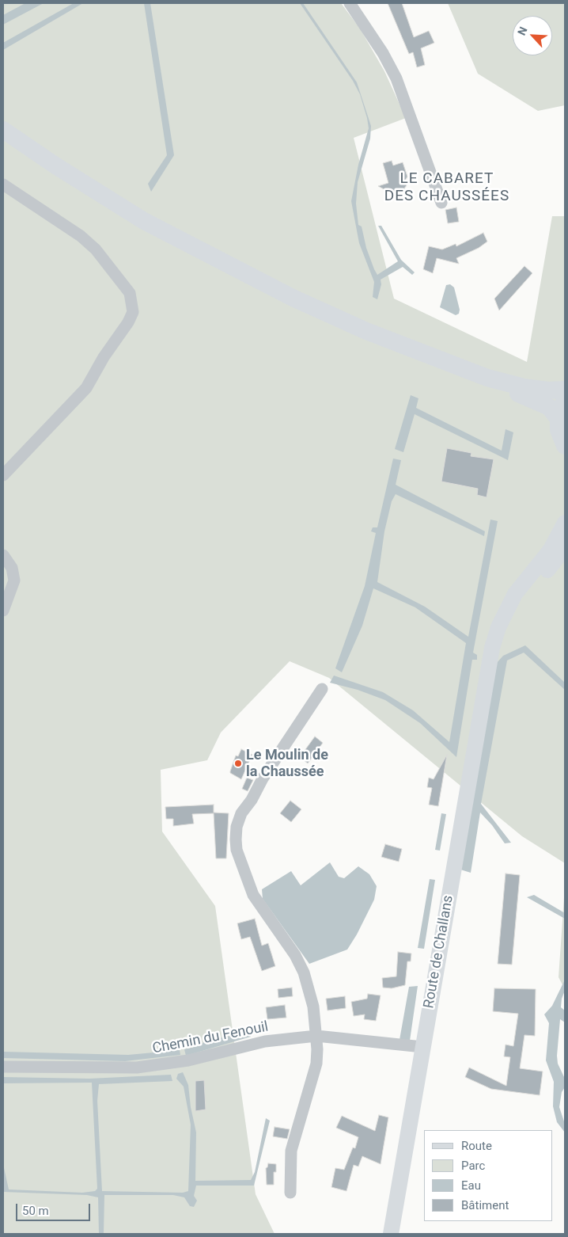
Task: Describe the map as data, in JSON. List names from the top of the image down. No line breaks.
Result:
{"streets":{"main road":["Route de Challans"],"street":["Chemin du Fenouil"]},"crossings":[["Route de Challans","Chemin du Fenouil"]],"districts":["LE CABARET DES CHAUSSÉES"],"places":["Le Moulin de la Chaussée"],"legend":["Route","Parc","Eau","Bâtiment"],"scale_bar":"50 m","north":"top left"}
